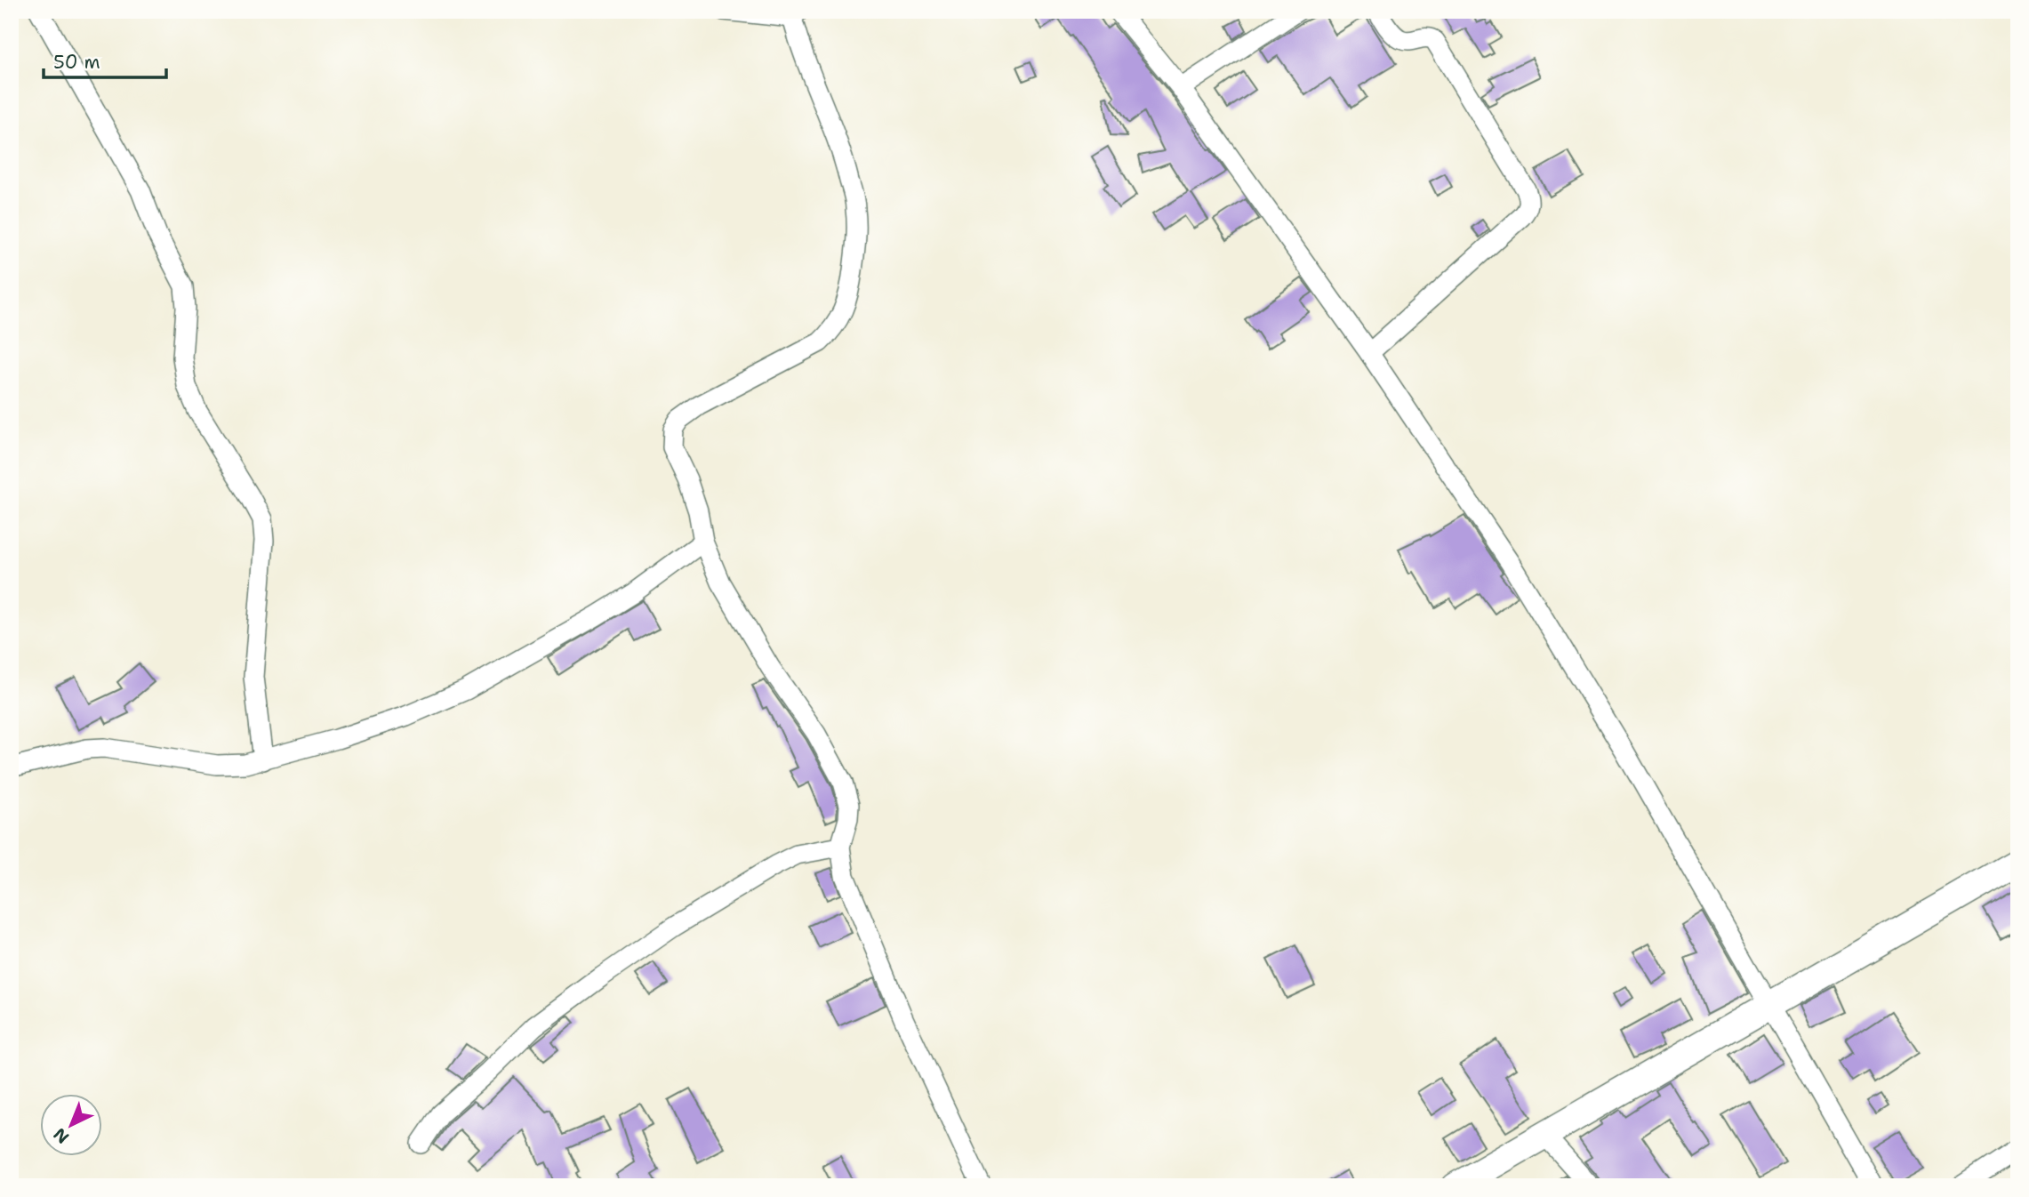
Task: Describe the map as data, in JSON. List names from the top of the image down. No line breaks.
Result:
{"scale_bar":"50 m","north":"bottom left"}
